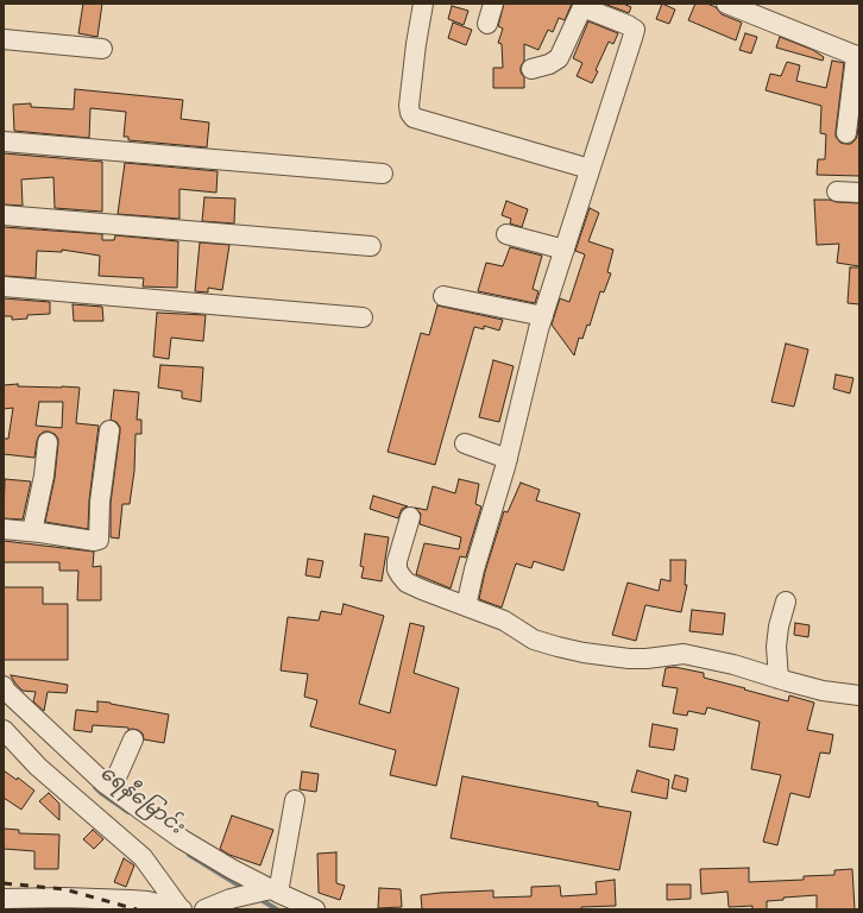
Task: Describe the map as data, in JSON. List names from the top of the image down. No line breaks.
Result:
{"water":["ရေနီမြောင်း"]}
